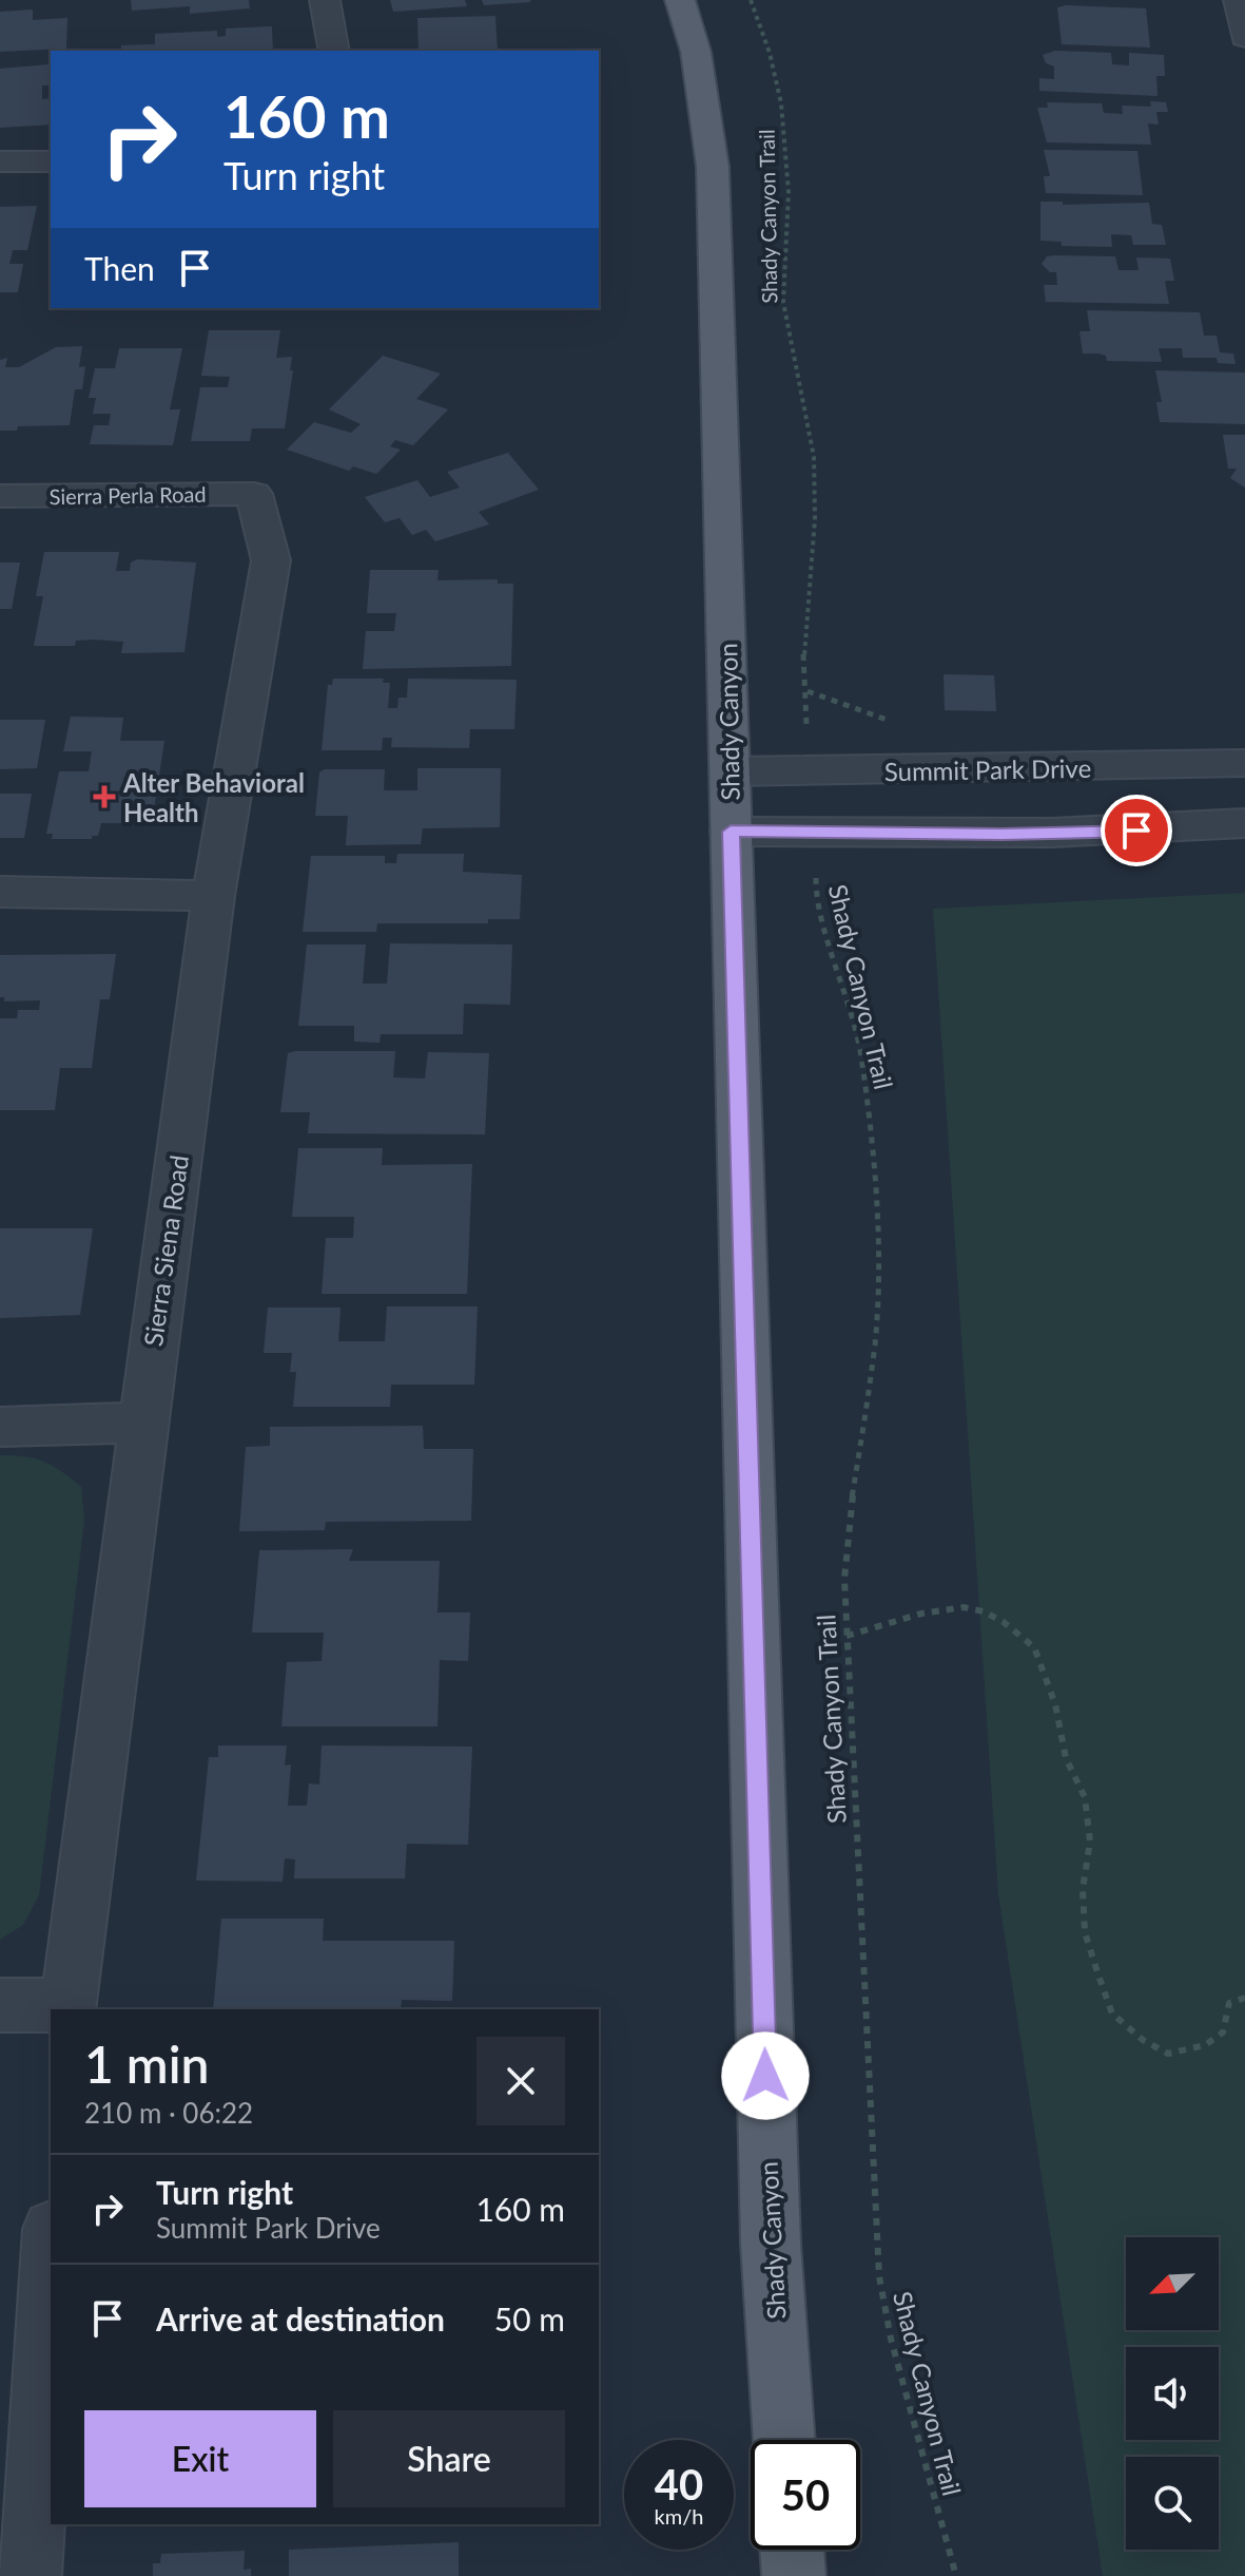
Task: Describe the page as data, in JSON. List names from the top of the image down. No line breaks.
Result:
{"streets":{"main road":["Shady Canyon"],"street":["Sierra Perla Road","Summit Park Drive","Sierra Siena Road"],"path":["Shady Canyon Trail"]},"crossings":[["Sierra Perla Road","Sierra Siena Road"],["Shady Canyon","Summit Park Drive"]],"places":{"health":["Alter Behavioral Health"]},"north":"bottom left","page":{"turn":["160 m","Turn right"],"then":"Then","heading":["1 min","210 m · 06:22"],"list":[{"name":"Turn right","note":"Summit Park Drive","value":"160 m"},{"name":"Arrive at destination","value":"50 m"}],"buttons":["Exit","Share"],"speed":"40 km/h","limit":"50"}}
